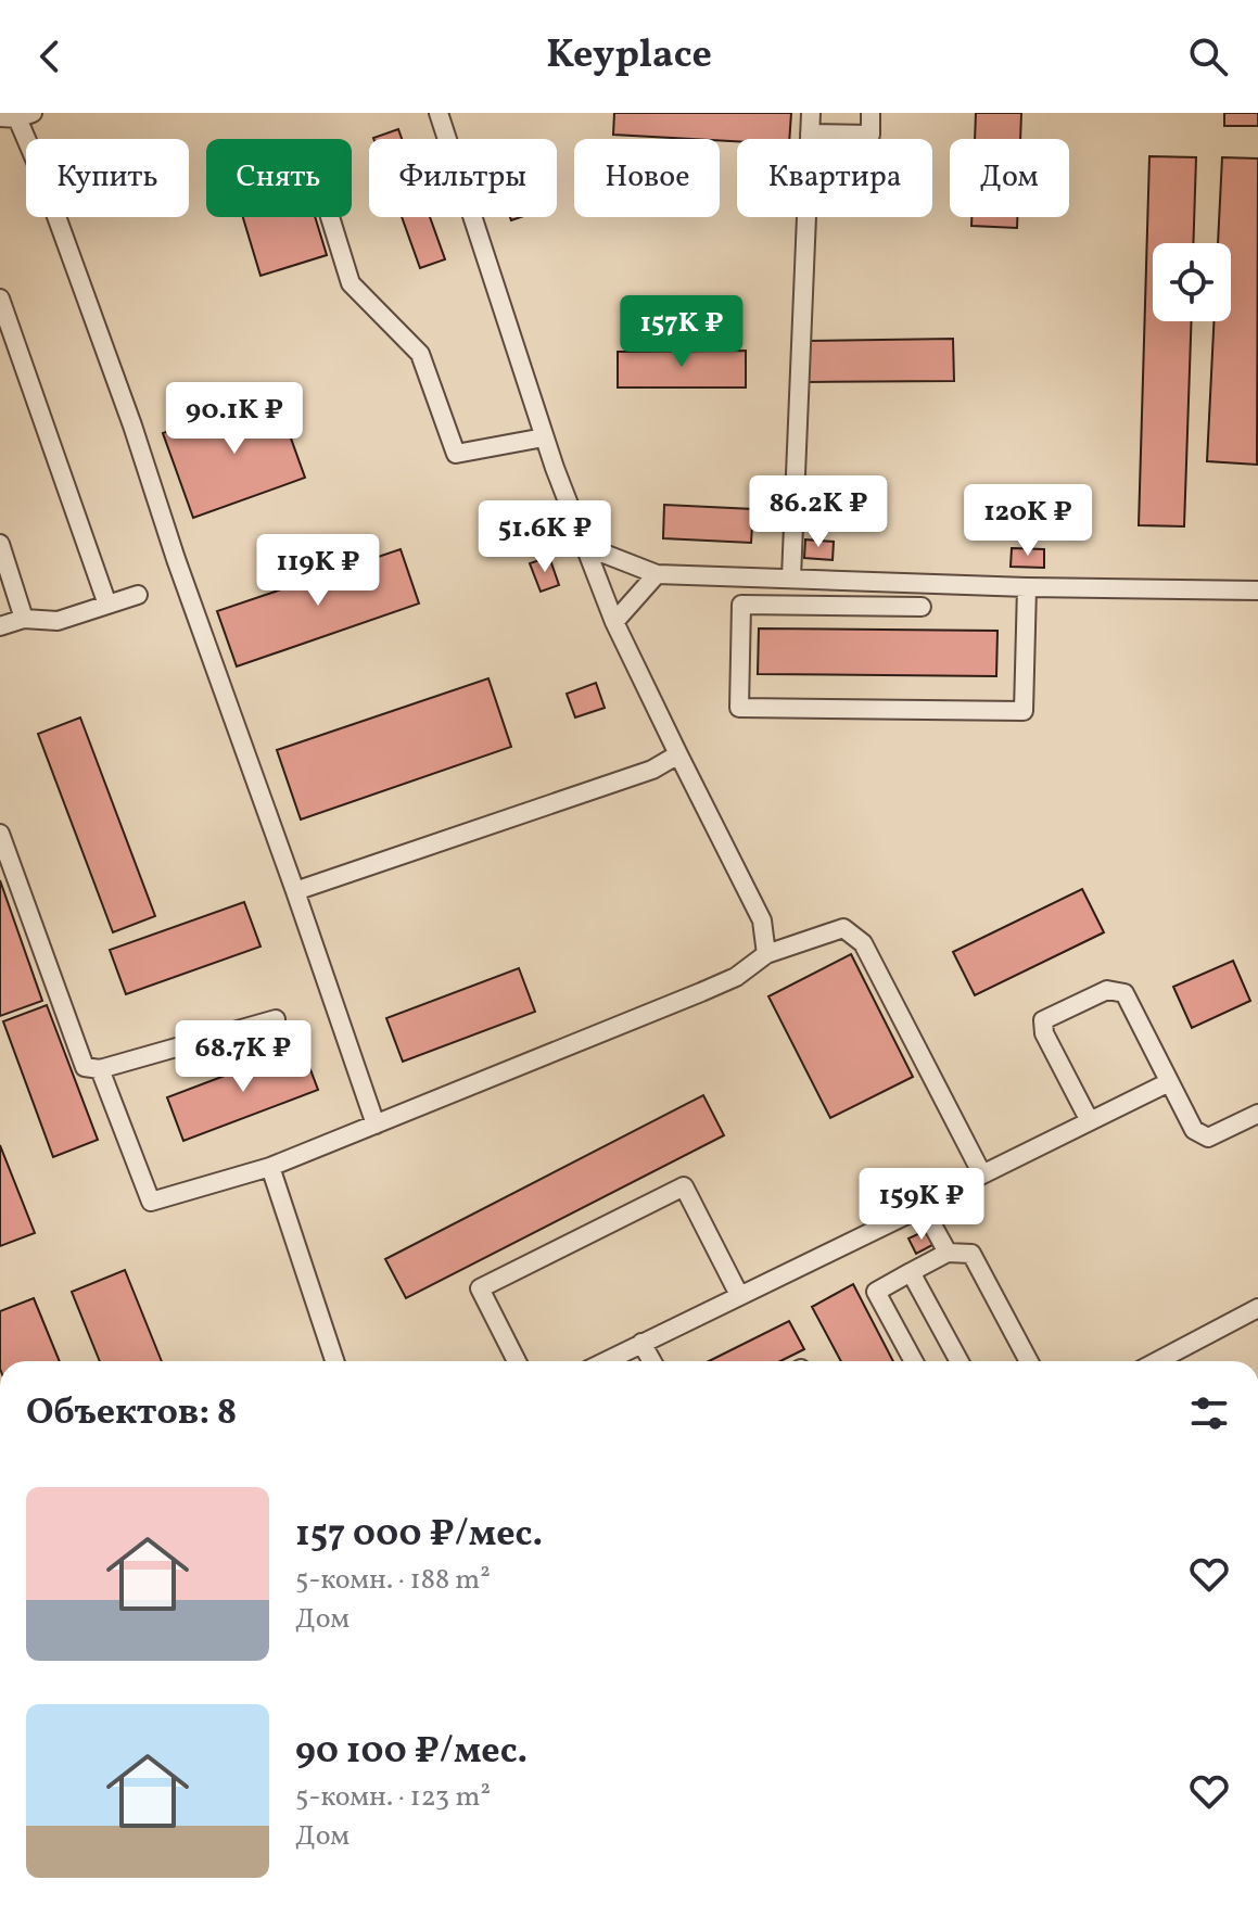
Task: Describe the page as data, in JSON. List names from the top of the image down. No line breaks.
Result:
{"page":{"header":"Keyplace","chip":["Купить","Снять","Фильтры","Новое","Квартира","Дом"],"price":["157K ₽","90.1K ₽","86.2K ₽","120K ₽","51.6K ₽","119K ₽","68.7K ₽","159K ₽"],"heading":"Объектов: 8","list":[{"name":"157 000 ₽/мес.","note":"5-комн. · 188 m² · Дом"},{"name":"90 100 ₽/мес.","note":"5-комн. · 123 m² · Дом"}]}}
